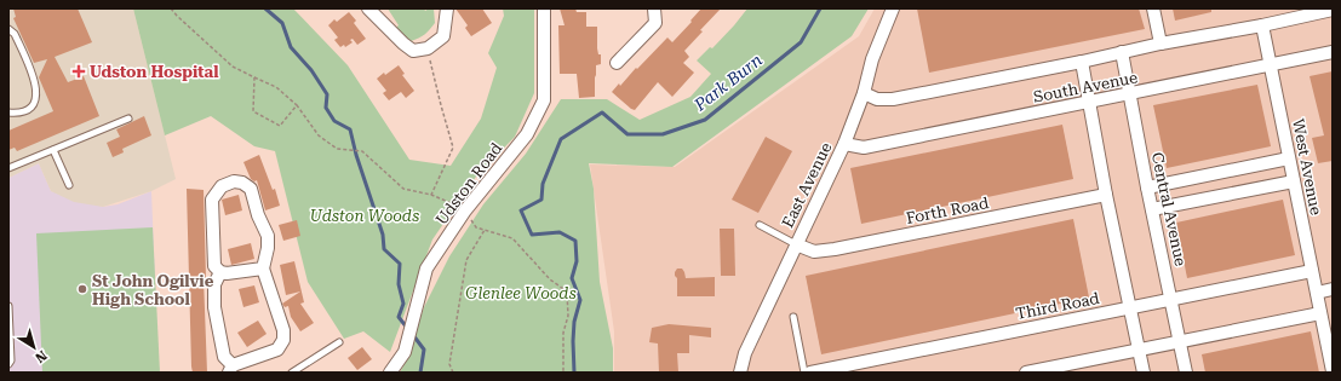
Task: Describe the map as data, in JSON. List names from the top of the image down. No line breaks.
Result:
{"streets":{"street":["South Avenue","West Avenue","Udston Road","East Avenue","Central Avenue","Forth Road","Third Road"]},"crossings":[["South Avenue","West Avenue"],["South Avenue","East Avenue"],["South Avenue","Central Avenue"],["West Avenue","Third Road"],["East Avenue","Forth Road"],["Central Avenue","Third Road"]],"water":["Park Burn"],"parks":["Udston Woods","Glenlee Woods"],"places":{"health":["Udston Hospital"],"other":["St John Ogilvie High School"]},"north":"bottom right"}
